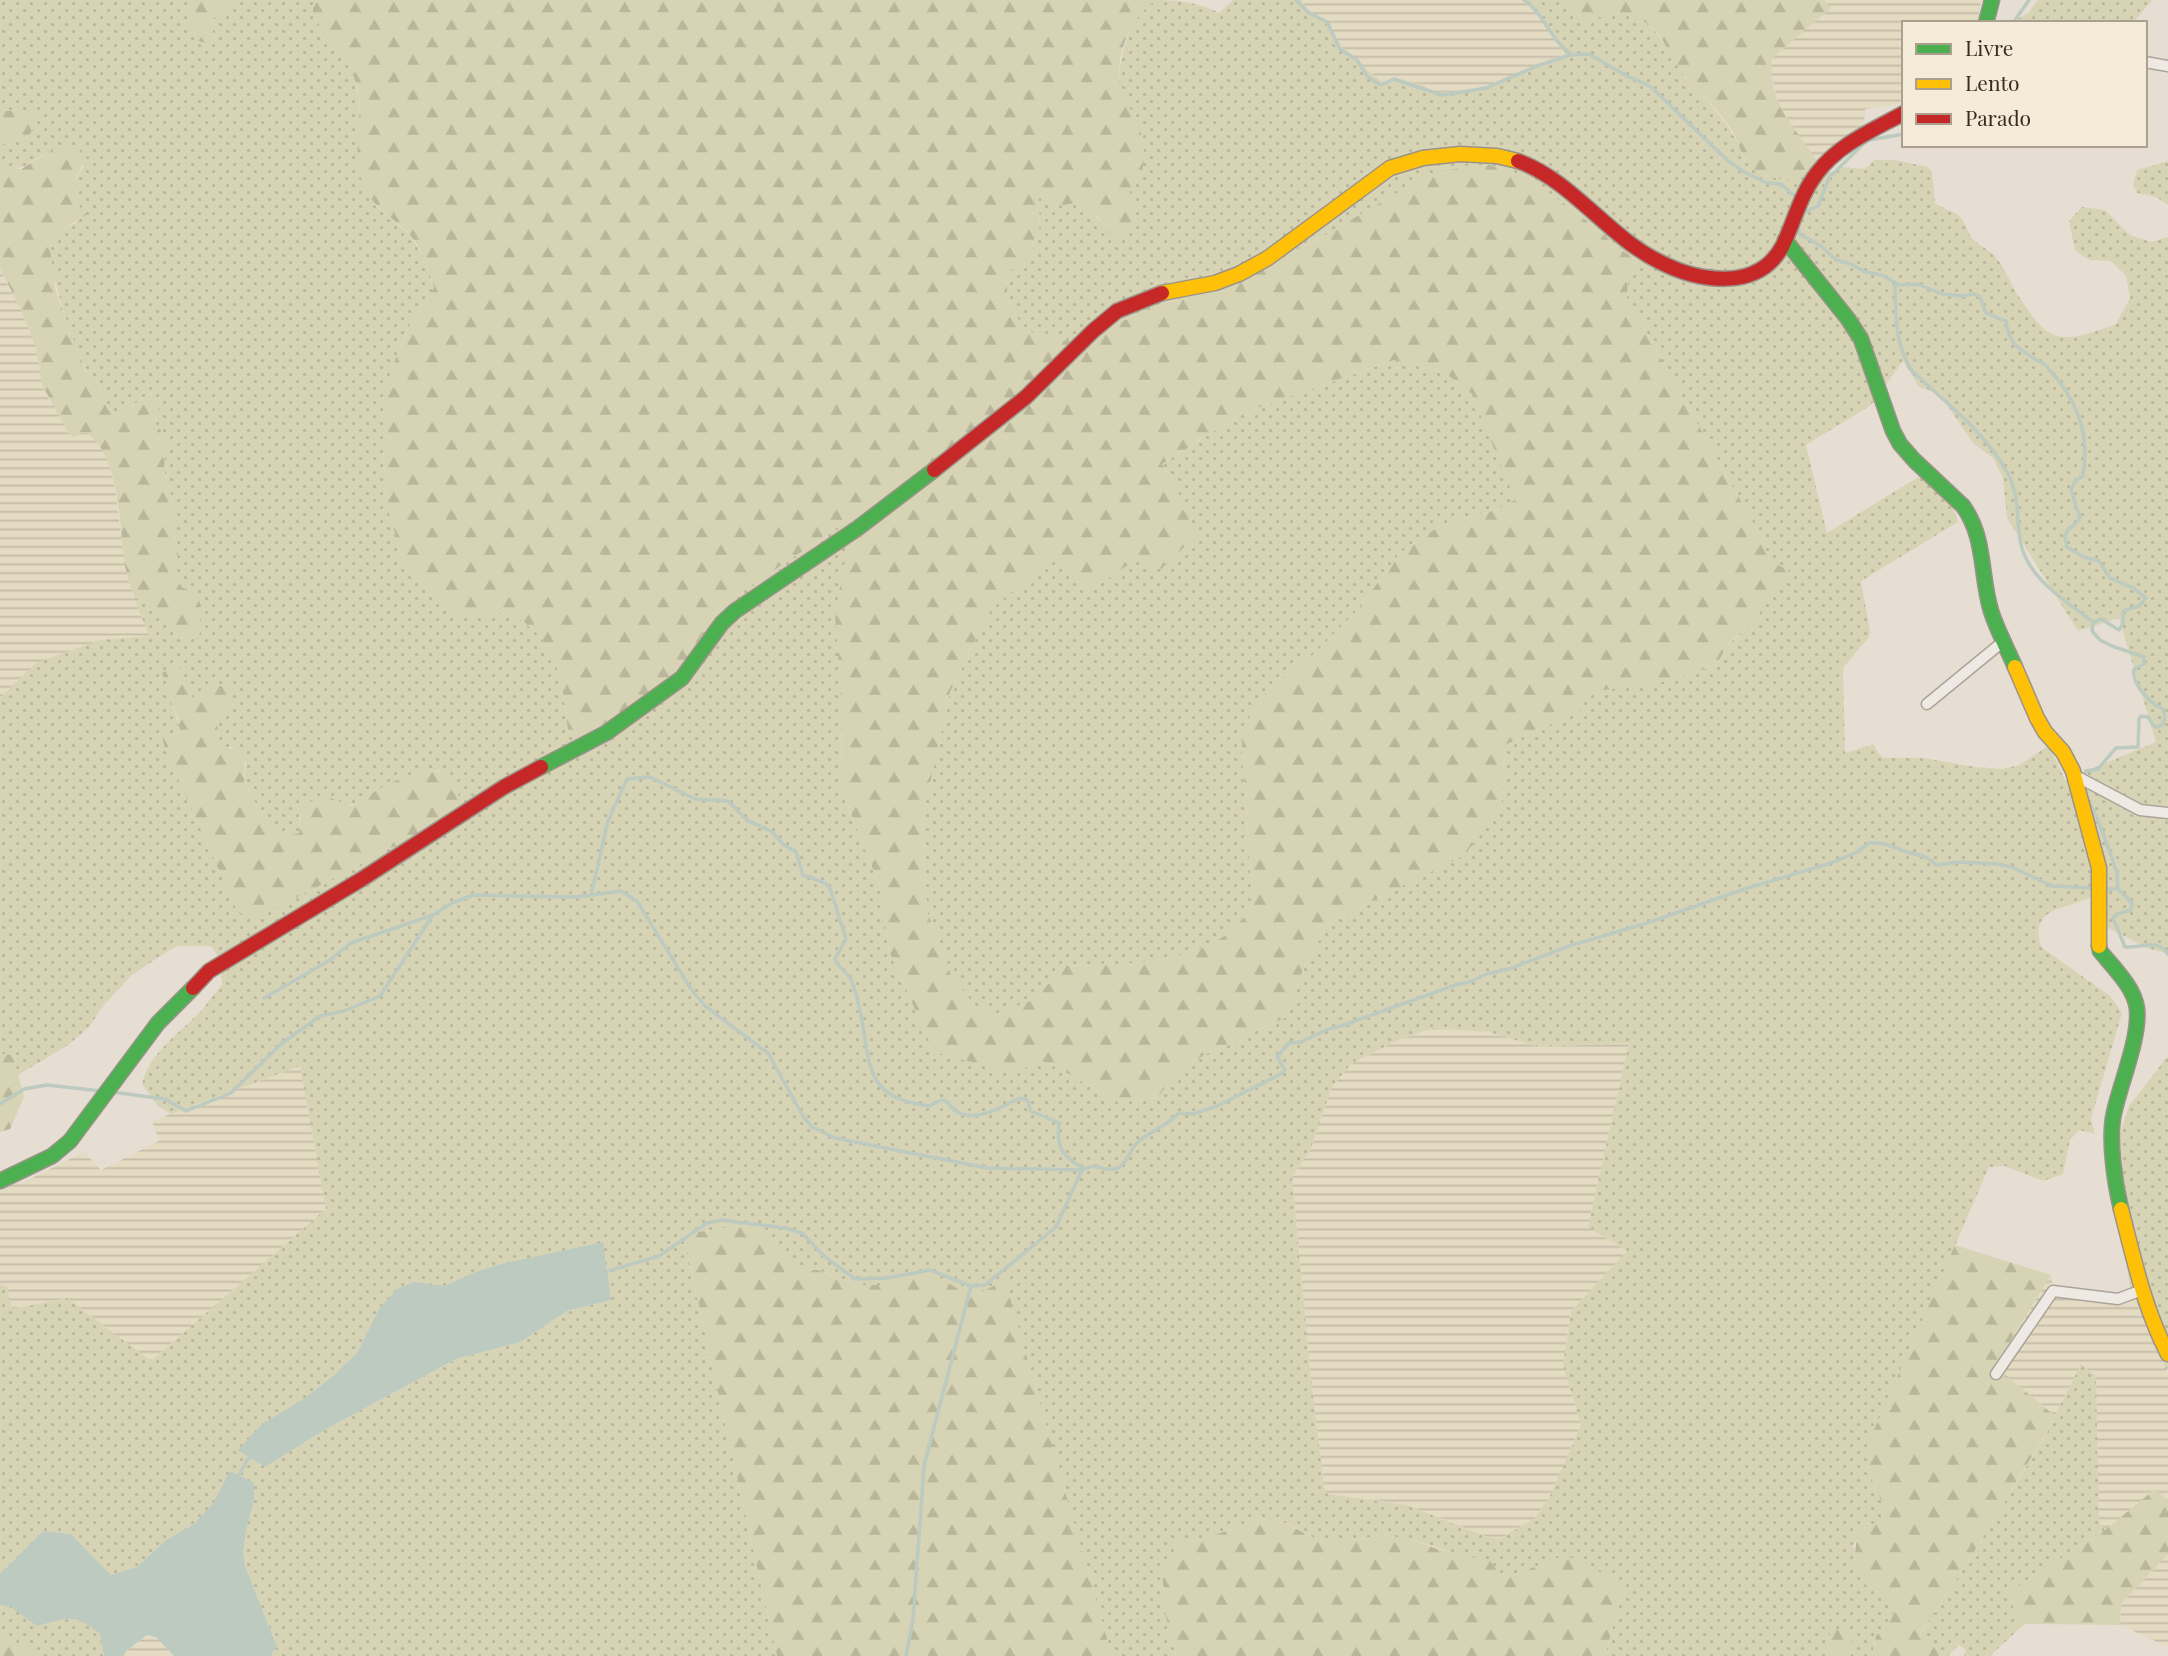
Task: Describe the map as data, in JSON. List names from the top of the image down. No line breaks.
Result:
{"legend":["Livre","Lento","Parado"]}
